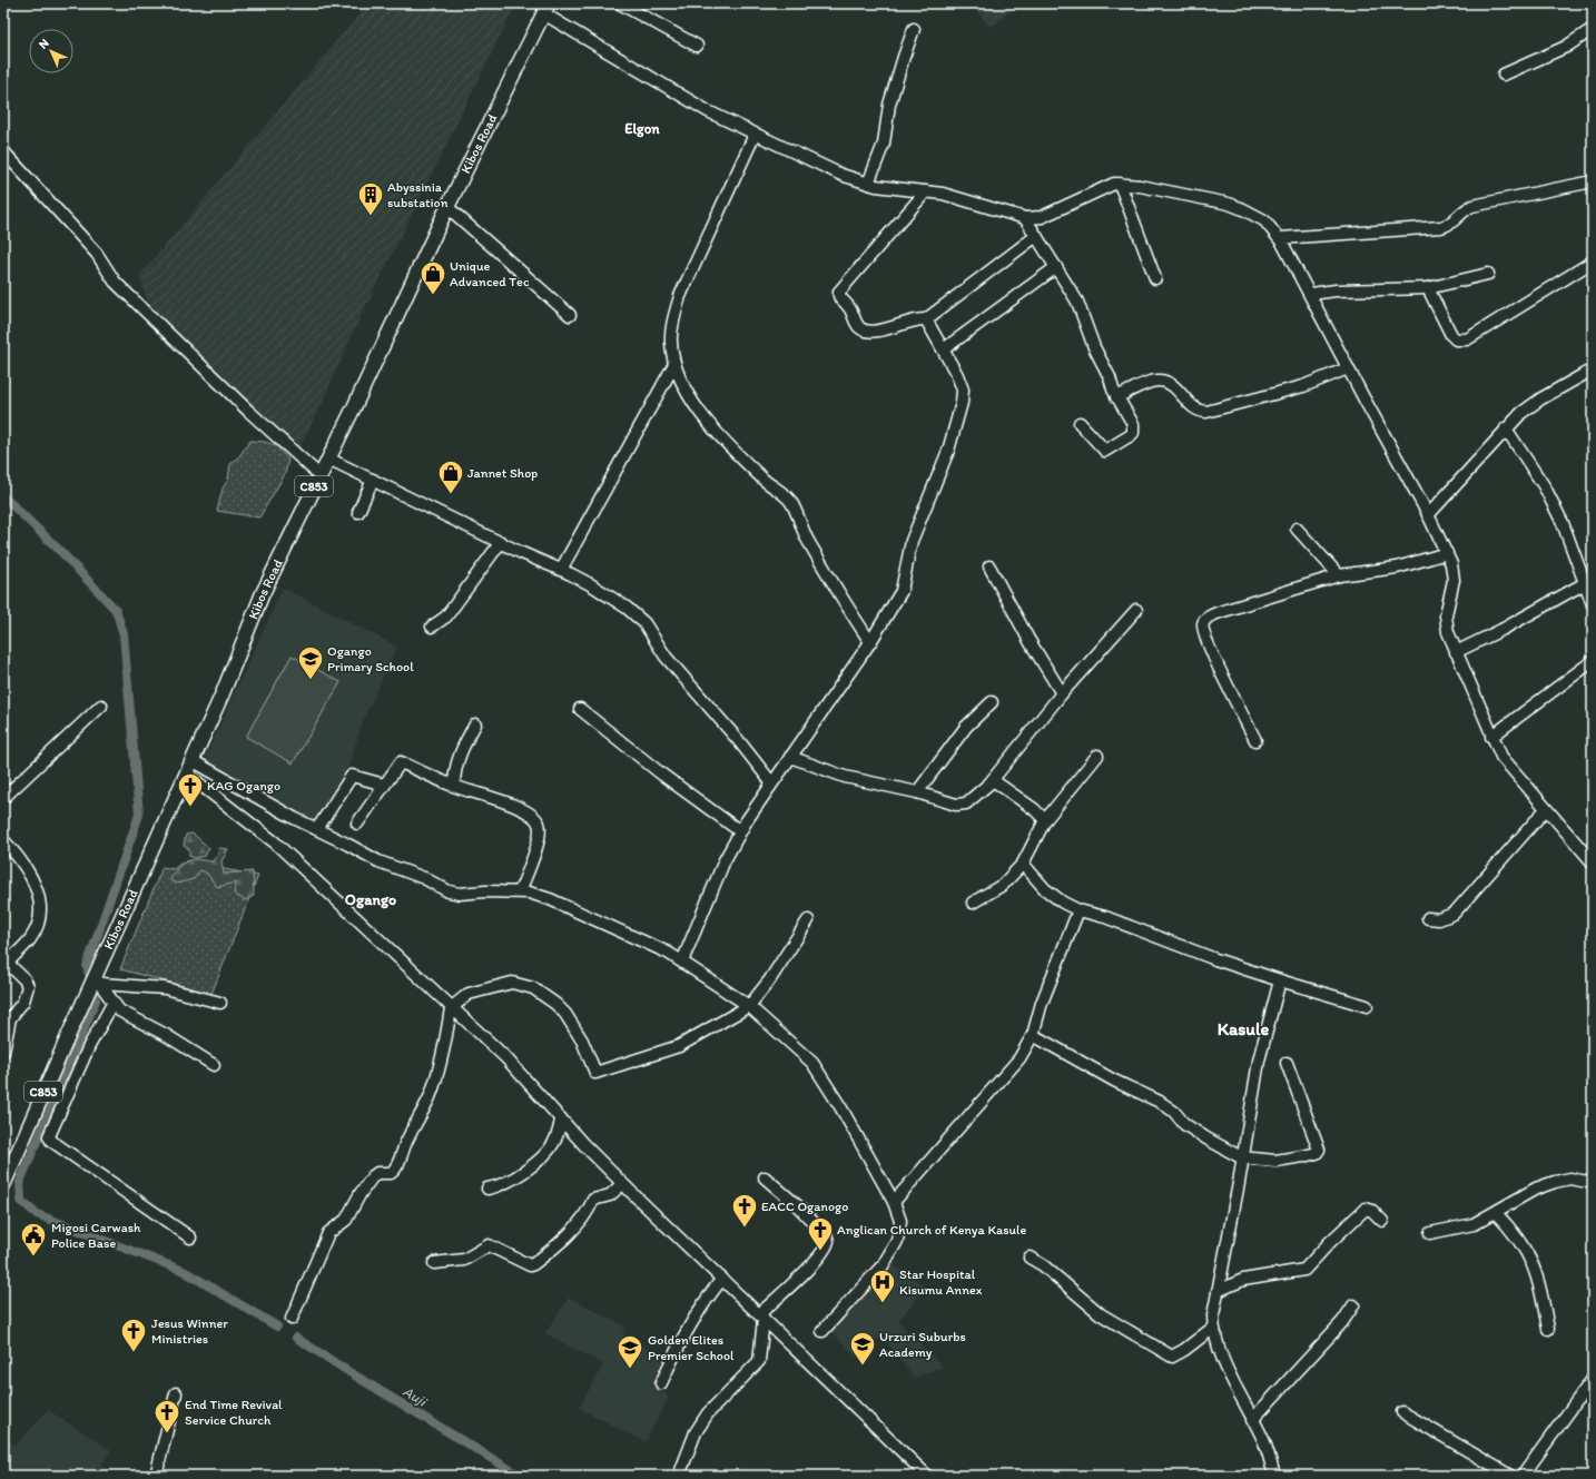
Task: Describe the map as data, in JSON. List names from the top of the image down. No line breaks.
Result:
{"streets":{"main road":["Kibos Road","C853"]},"districts":["Elgon","Ogango","Kasule"],"water":["Auji"],"places":{"building":["Abyssinia substation"],"shop":["Unique Advanced Tec","Jannet Shop"],"school or university":["Ogango Primary School","Urzuri Suburbs Academy","Golden Elites Premier School"],"church":["KAG Ogango","EACC Oganogo","Anglican Church of Kenya Kasule","Jesus Winner Ministries","End Time Revival Service Church"],"public building":["Migosi Carwash Police Base"],"hospital":["Star Hospital Kisumu Annex"]},"north":"top left"}
